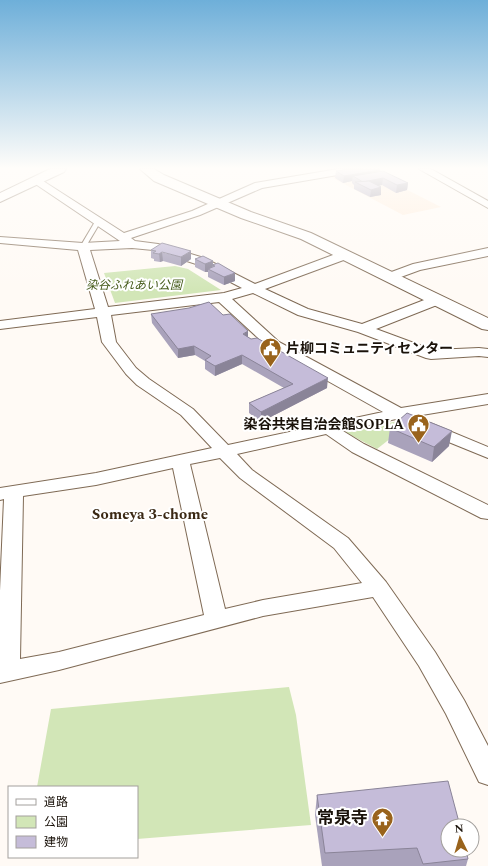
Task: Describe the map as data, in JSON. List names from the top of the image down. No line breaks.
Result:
{"districts":["Someya 3-chome"],"parks":["染谷ふれあい公園"],"places":{"public building":["片柳コミュニティセンター","染谷共栄自治会館SOPLA"],"temple":["常泉寺"]},"legend":["道路","公園","建物"],"north":"top"}
